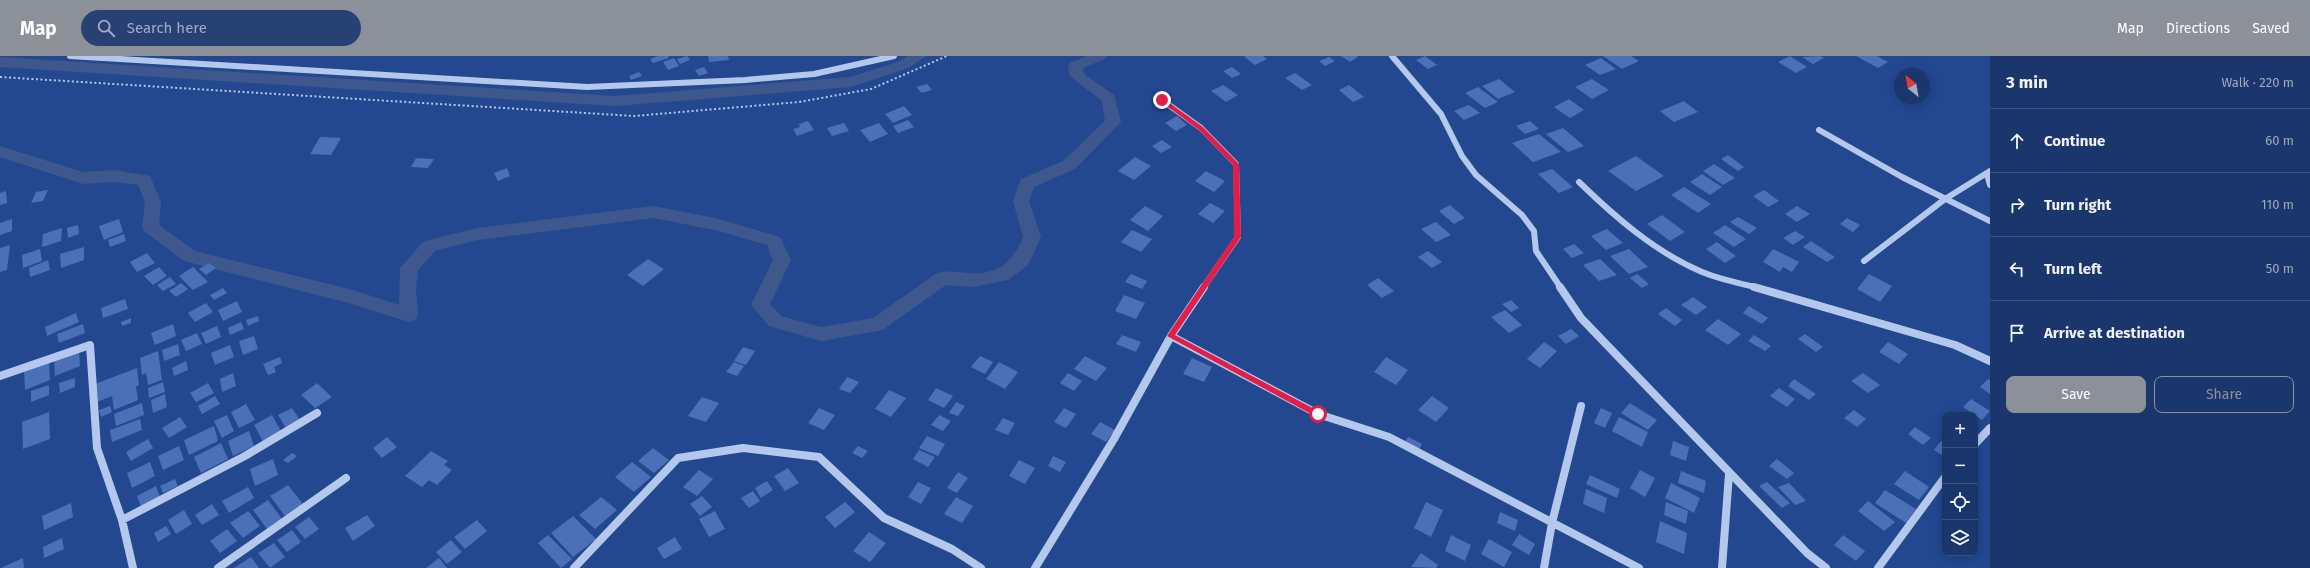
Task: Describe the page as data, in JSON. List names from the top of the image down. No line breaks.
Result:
{"north":"top left","page":{"header":"Map","search":"Search here","nav":["Map","Directions","Saved"],"heading":["3 min","Walk · 220 m"],"list":[["Continue","60 m"],["Turn right","110 m"],["Turn left","50 m"],"Arrive at destination"],"buttons":["Save","Share"],"map_buttons":["+","−"]}}
